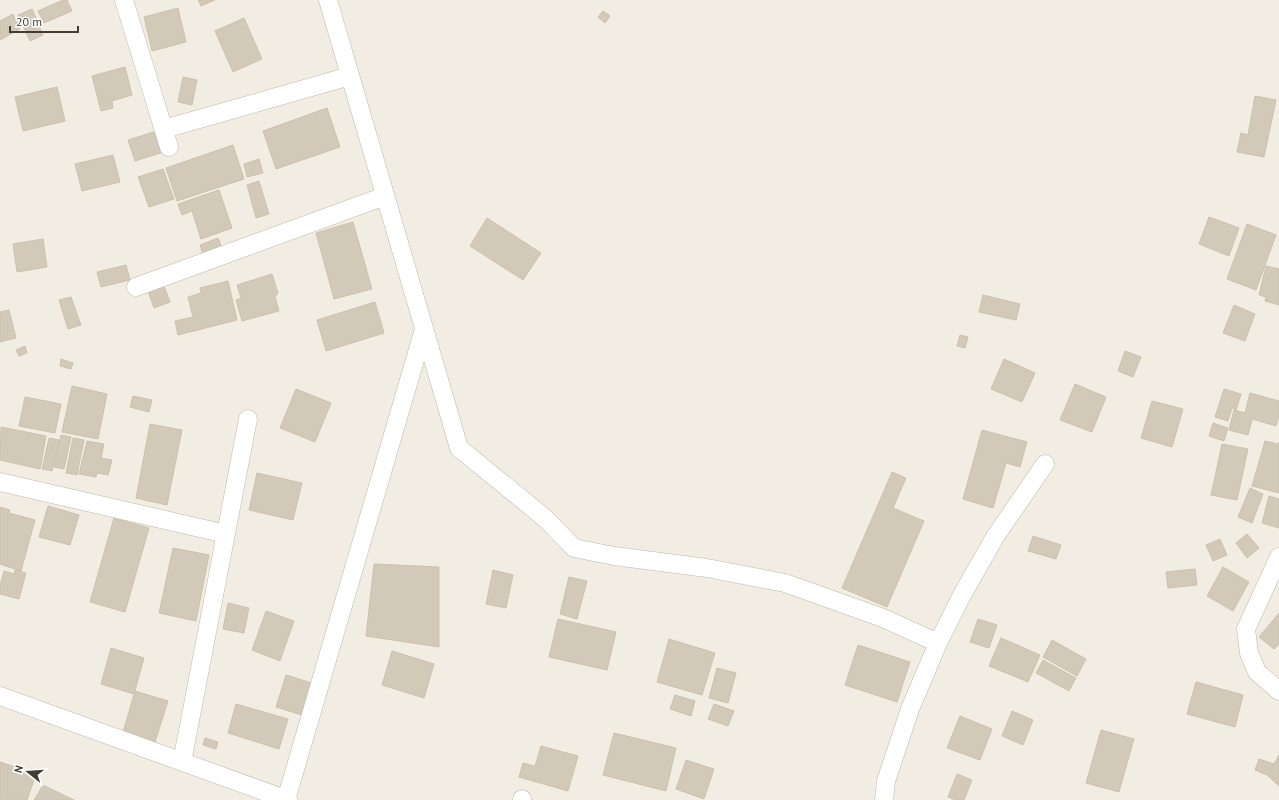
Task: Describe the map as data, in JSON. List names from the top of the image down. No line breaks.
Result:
{"scale_bar":"20 m","north":"left"}
